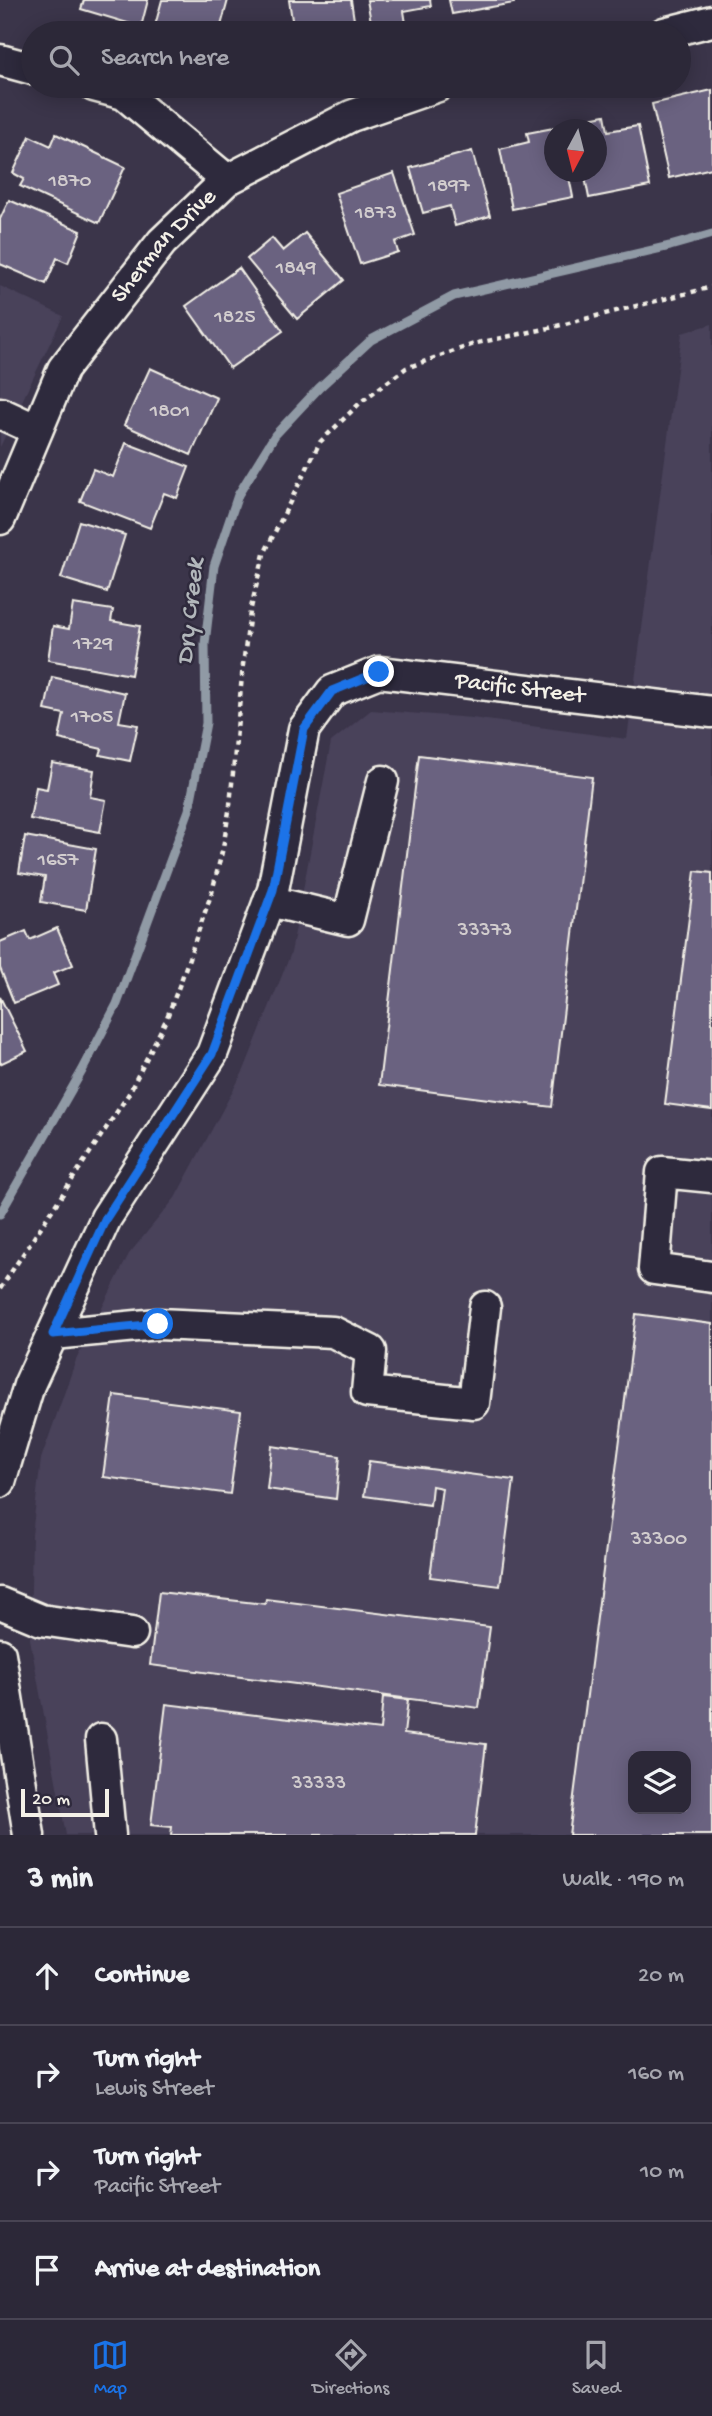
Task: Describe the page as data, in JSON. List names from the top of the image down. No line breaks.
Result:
{"streets":{"street":["Sherman Drive","Pacific Street"]},"water":["Dry Creek"],"house_numbers":["1870","1897","1873","1849","1825","1801","1729","1705","1657","33373","33300","33333"],"scale_bar":"20 m","north":"bottom","page":{"search":"Search here","scale":"20 m","heading":["3 min","Walk · 190 m"],"list":[["Continue","20 m"],["Turn right","Lewis Street","160 m"],["Turn right","Pacific Street","10 m"],"Arrive at destination"],"nav":["Map","Directions","Saved"]}}
